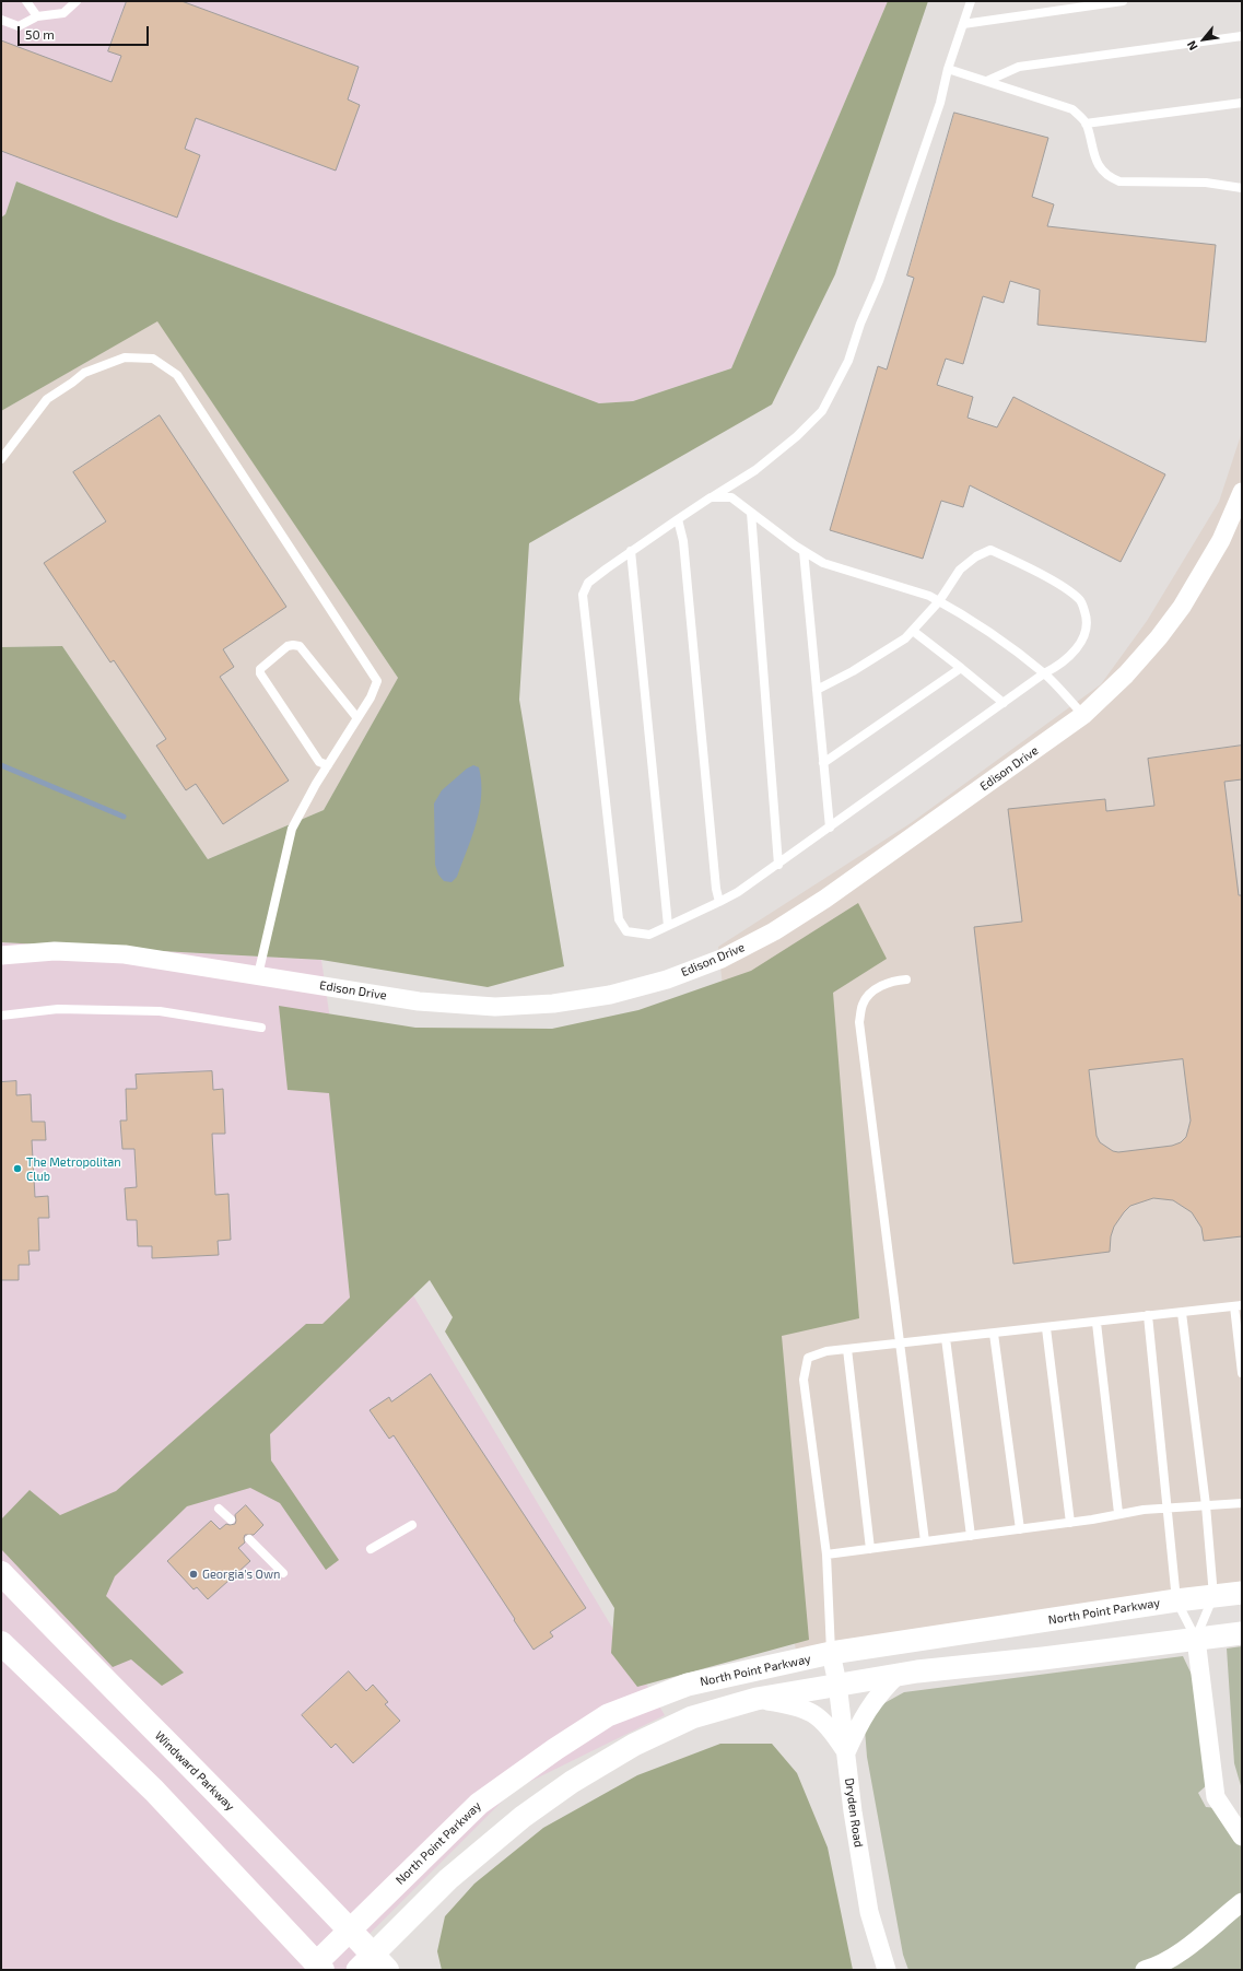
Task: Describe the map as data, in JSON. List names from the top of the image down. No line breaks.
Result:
{"streets":{"main road":["Windward Parkway"],"street":["Edison Drive","North Point Parkway","Dryden Road"]},"crossings":[["North Point Parkway","Windward Parkway"],["North Point Parkway","Dryden Road"]],"places":["The Metropolitan Club","Georgia's Own"],"scale_bar":"50 m","north":"bottom left"}
